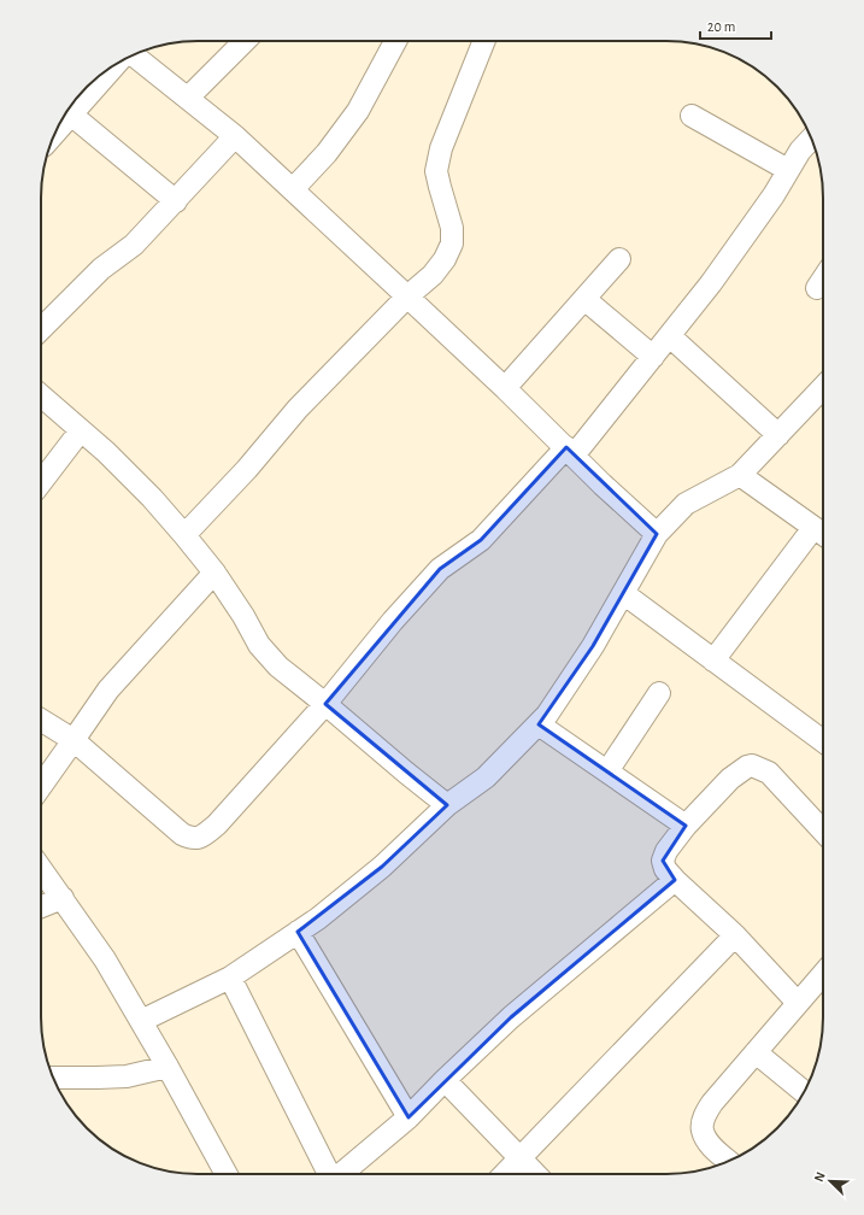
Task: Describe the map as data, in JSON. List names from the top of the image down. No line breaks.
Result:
{"scale_bar":"20 m","north":"top left"}
